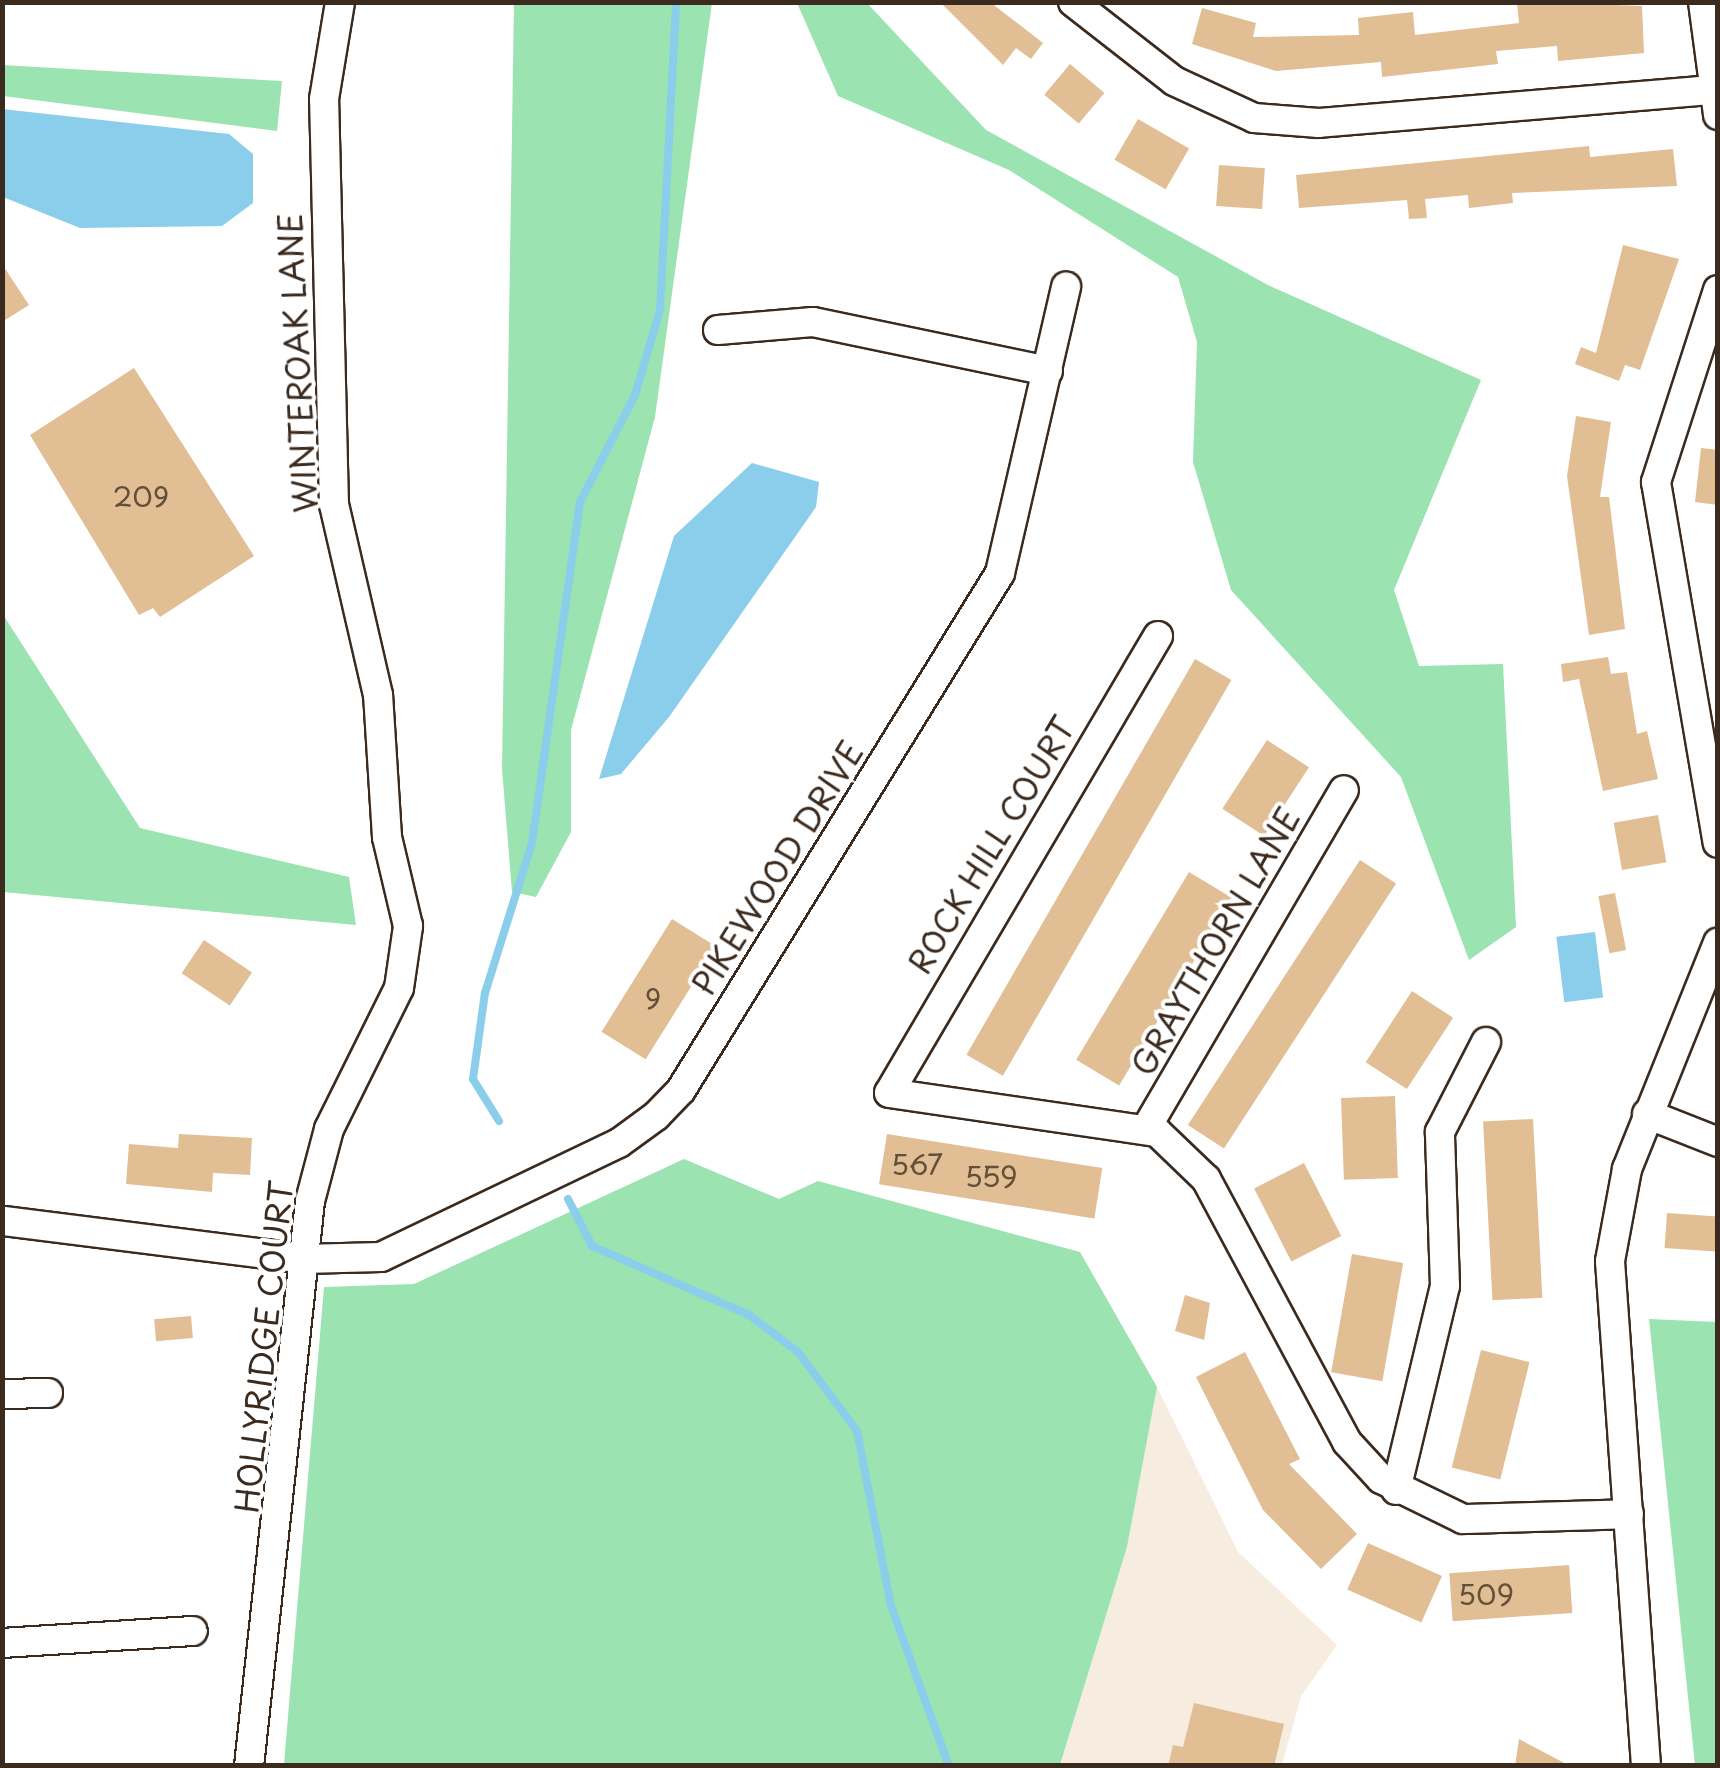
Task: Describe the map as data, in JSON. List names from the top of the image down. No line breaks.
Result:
{"streets":{"street":["WINTEROAK LANE","ROCK HILL COURT","PIKEWOOD DRIVE","GRAYTHORN LANE","HOLLYRIDGE COURT"]},"crossings":[["WINTEROAK LANE","HOLLYRIDGE COURT"],["ROCK HILL COURT","GRAYTHORN LANE"],["PIKEWOOD DRIVE","HOLLYRIDGE COURT"]],"house_numbers":["209","9","567","559","509"]}
